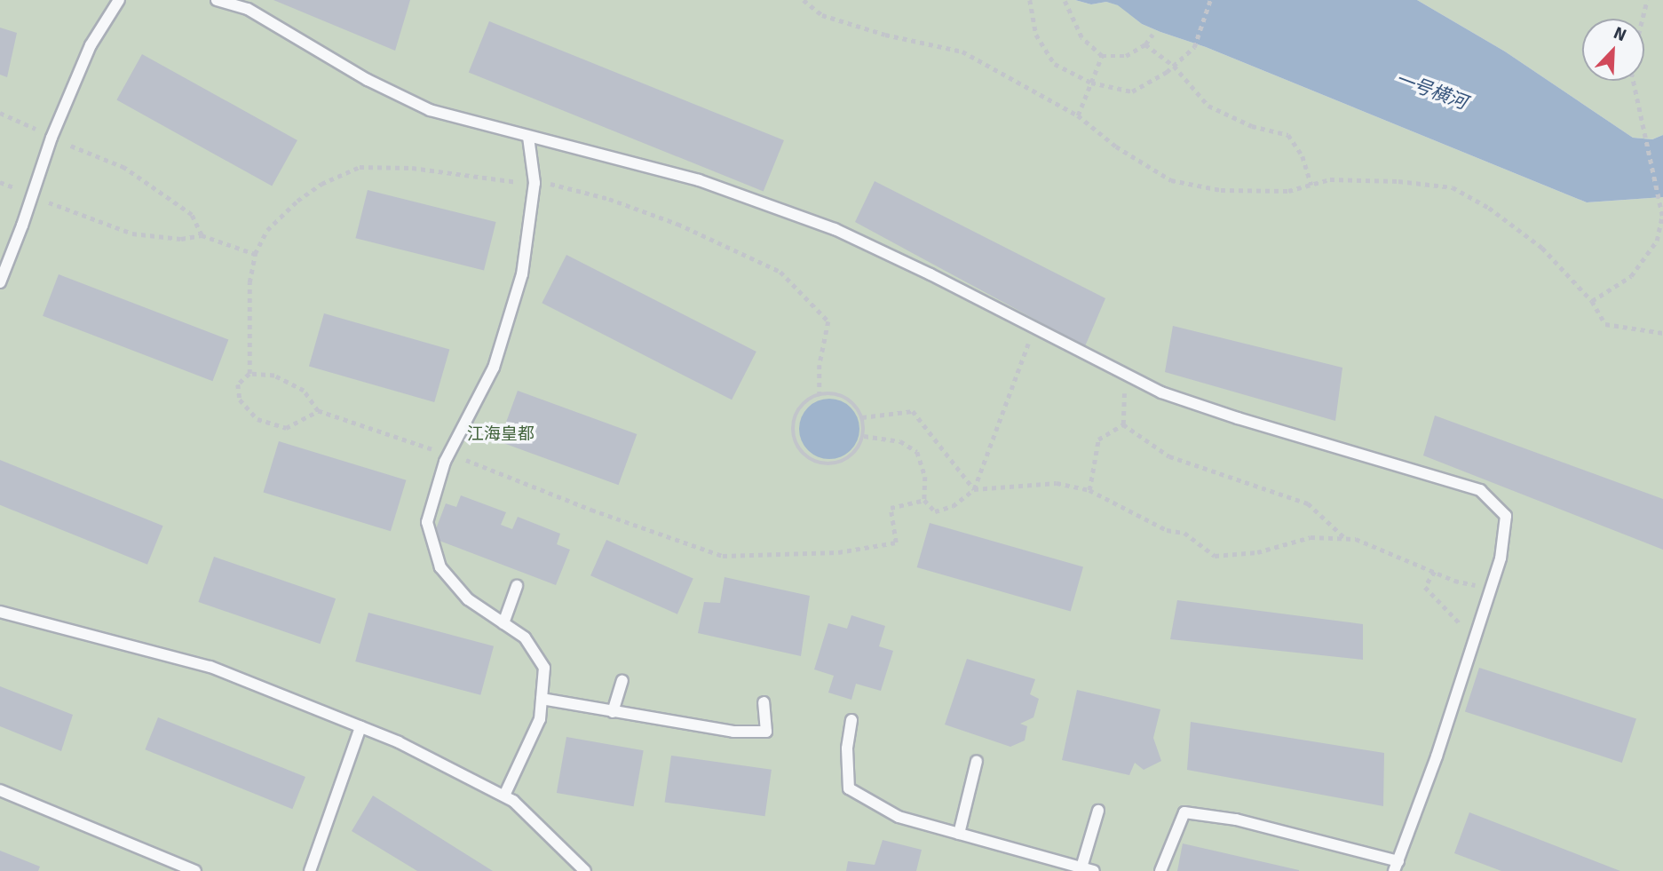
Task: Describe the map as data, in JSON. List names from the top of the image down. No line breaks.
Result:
{"water":["一号横河"],"parks":["江海皇都"],"north":"top right"}
